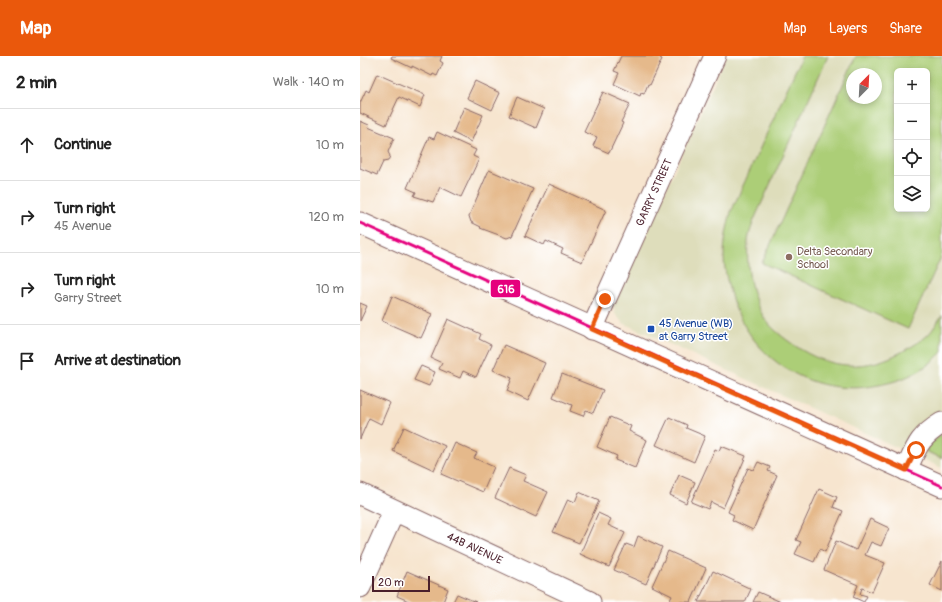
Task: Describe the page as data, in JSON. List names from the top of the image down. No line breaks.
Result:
{"streets":{"street":["GARRY STREET","44B AVENUE"]},"places":{"other":["Delta Secondary School"],"transit":["45 Avenue (WB) at Garry Street"]},"lines":["transit line 616"],"scale_bar":"20 m","north":"top right","page":{"header":"Map","nav":["Map","Layers","Share"],"heading":["2 min","Walk · 140 m"],"map_buttons":["+","−"],"list":[["Continue","10 m"],["Turn right","45 Avenue","120 m"],["Turn right","Garry Street","10 m"],"Arrive at destination"],"scale":"20 m"}}
